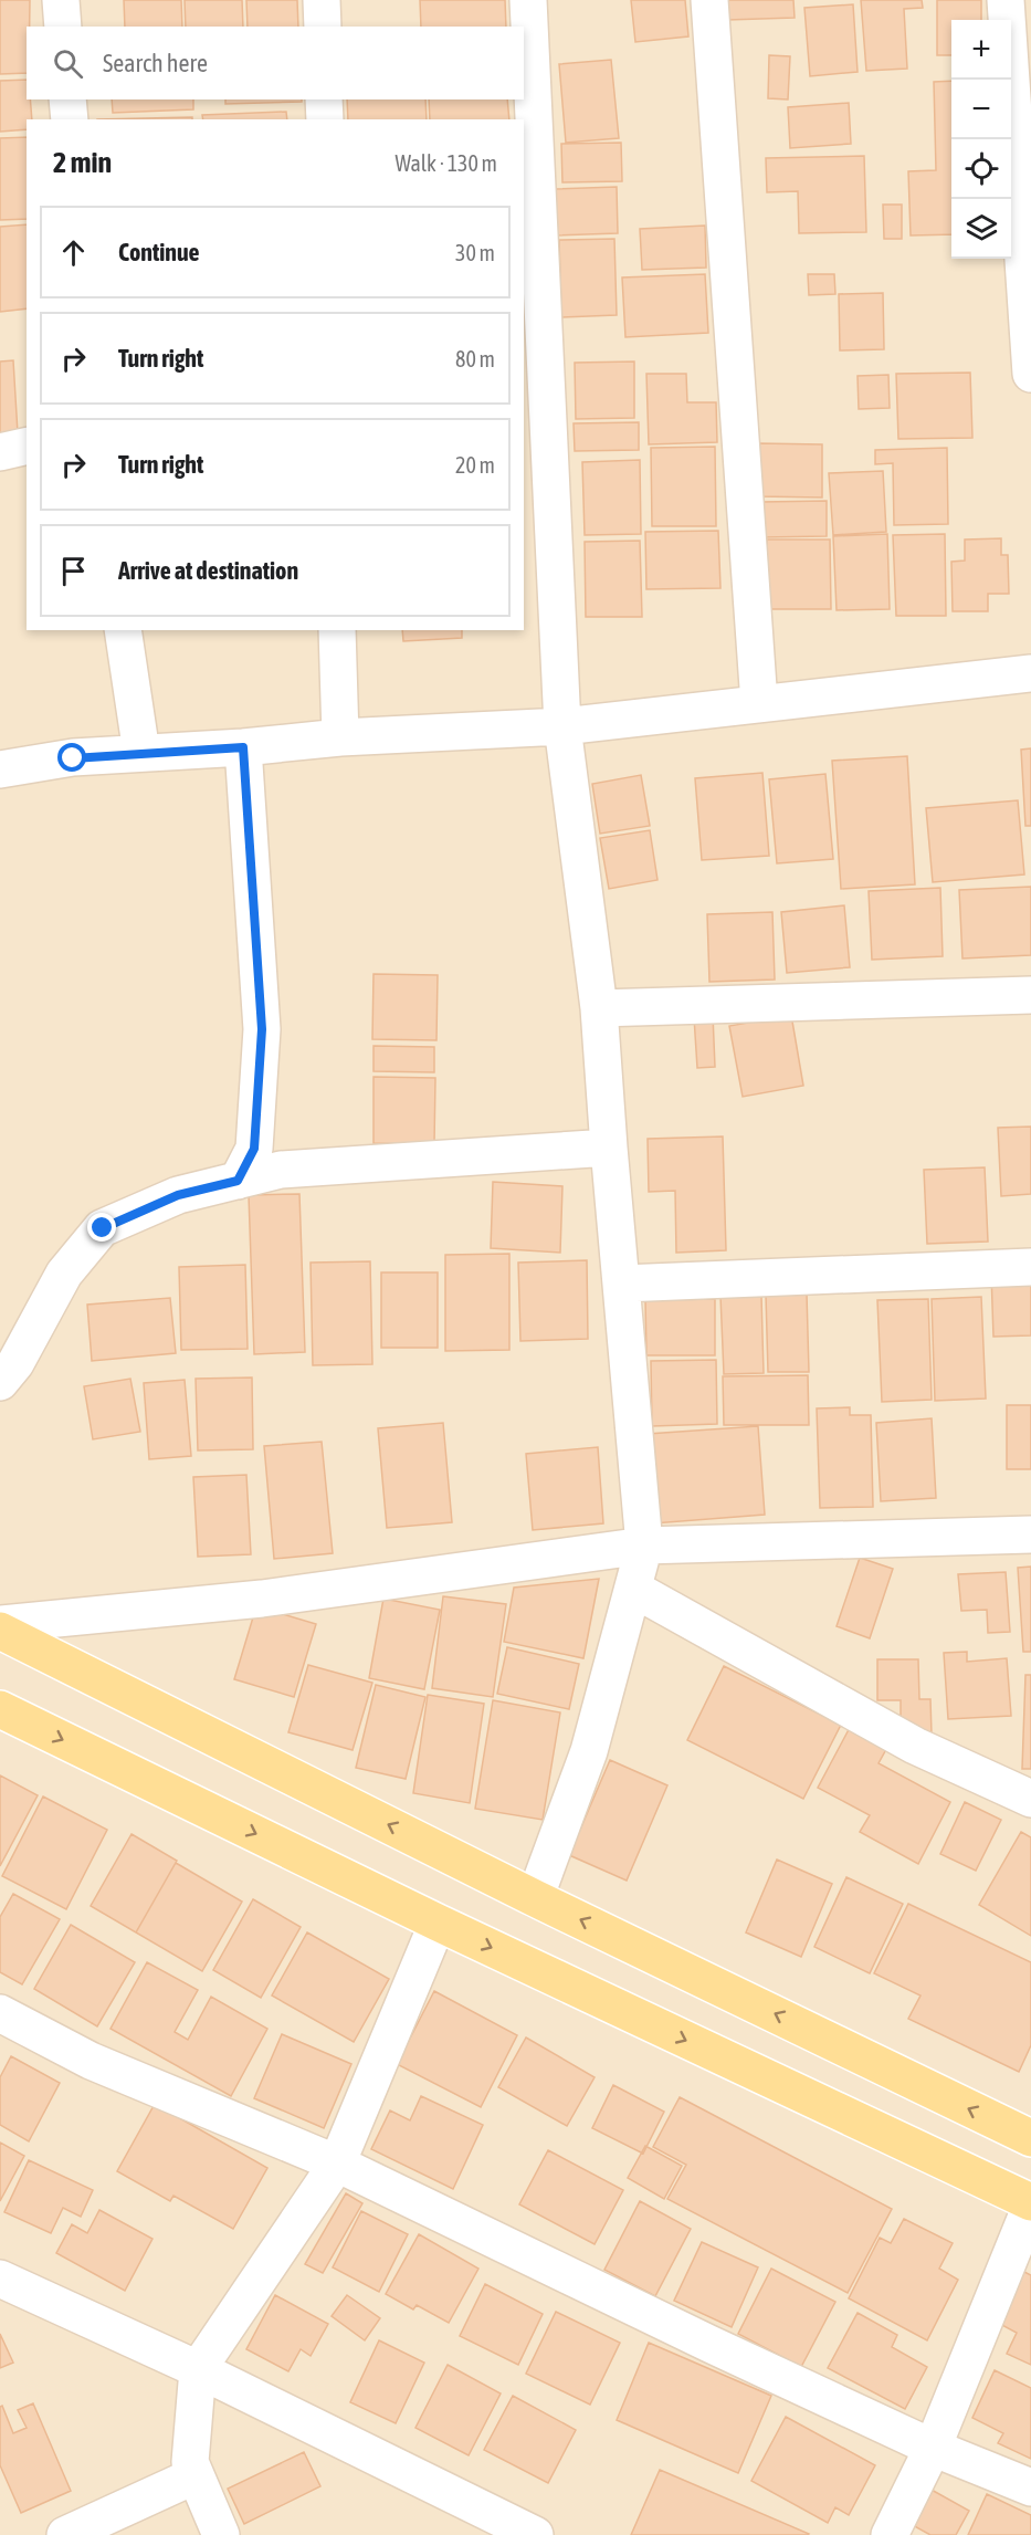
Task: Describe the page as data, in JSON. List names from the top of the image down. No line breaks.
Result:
{"page":{"map_buttons":["+","−"],"search":"Search here","heading":["2 min","Walk · 130 m"],"list":[["Continue","30 m"],["Turn right","80 m"],["Turn right","20 m"],"Arrive at destination"]}}
